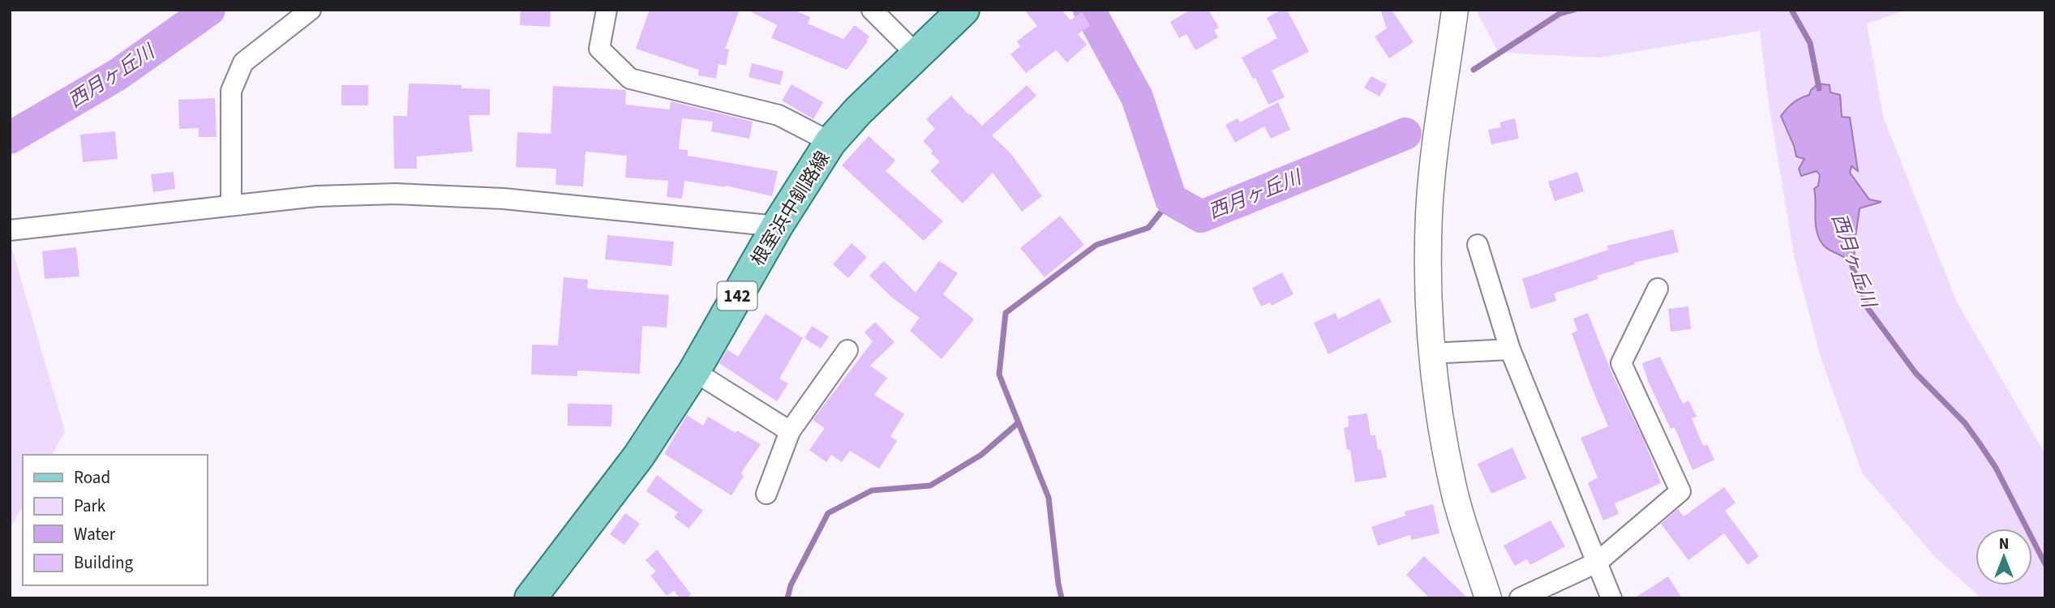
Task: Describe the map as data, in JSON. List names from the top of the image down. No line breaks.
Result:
{"streets":{"main road":["根室浜中釧路線","142"]},"water":["西月ヶ丘川"],"legend":["Road","Park","Water","Building"],"north":"top"}
